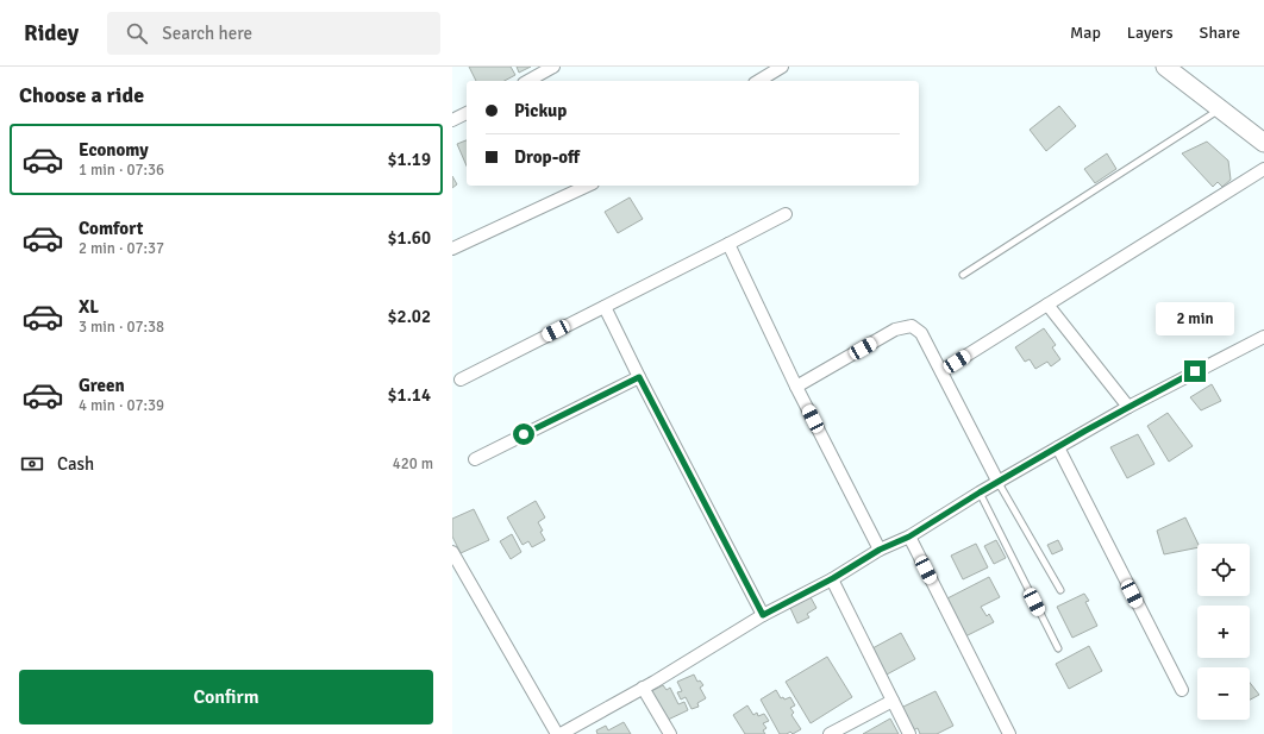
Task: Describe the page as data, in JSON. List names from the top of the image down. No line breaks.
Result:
{"page":{"header":"Ridey","search":"Search here","nav":["Map","Layers","Share"],"heading":"Choose a ride","banner":["Pickup","Drop-off"],"list":[{"name":"Economy","note":"1 min · 07:36","value":"$1.19"},{"name":"Comfort","note":"2 min · 07:37","value":"$1.60"},{"name":"XL","note":"3 min · 07:38","value":"$2.02"},{"name":"Green","note":"4 min · 07:39","value":"$1.14"}],"bubble":"2 min","pay":["Cash","420 m"],"map_buttons":["+","−"],"buttons":"Confirm"}}
